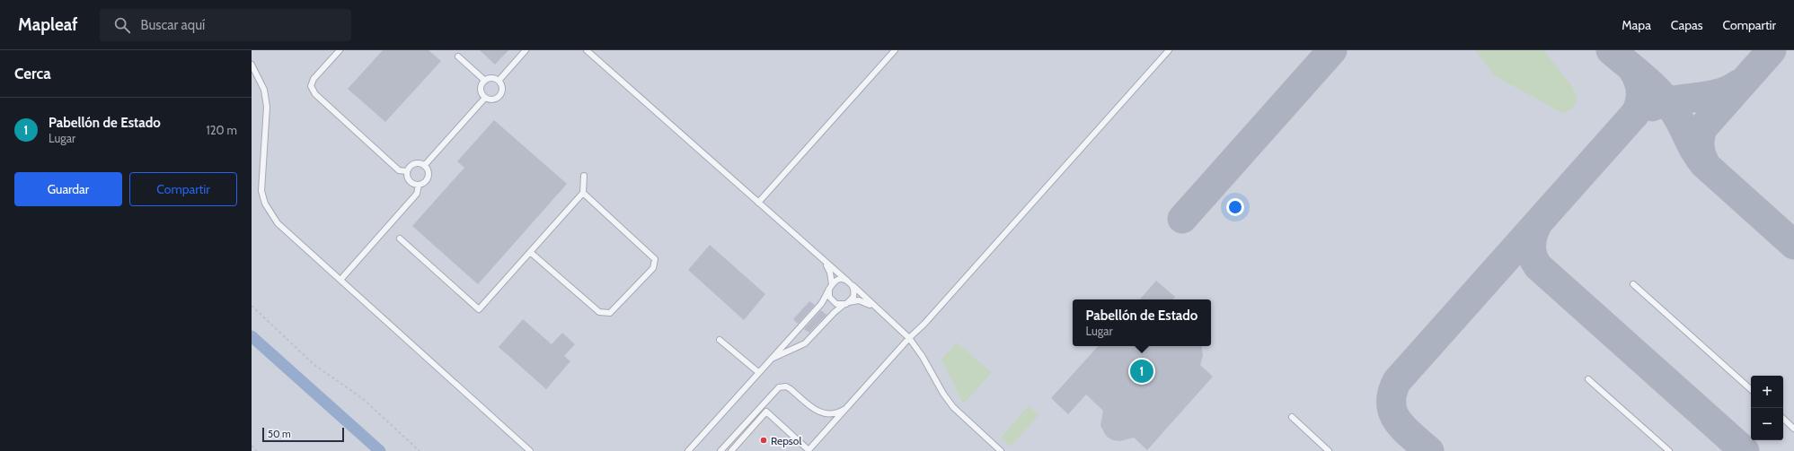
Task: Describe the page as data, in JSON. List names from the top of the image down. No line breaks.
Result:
{"places":["Repsol"],"scale_bar":"50 m","page":{"header":"Mapleaf","search":"Buscar aquí","nav":["Mapa","Capas","Compartir"],"heading":"Cerca","list":[{"mark":"1","name":"Pabellón de Estado","note":"Lugar","value":"120 m"}],"buttons":["Guardar","Compartir"],"popup":["Pabellón de Estado","Lugar"],"pins":"1","map_buttons":["+","−"],"scale":"50 m"}}
